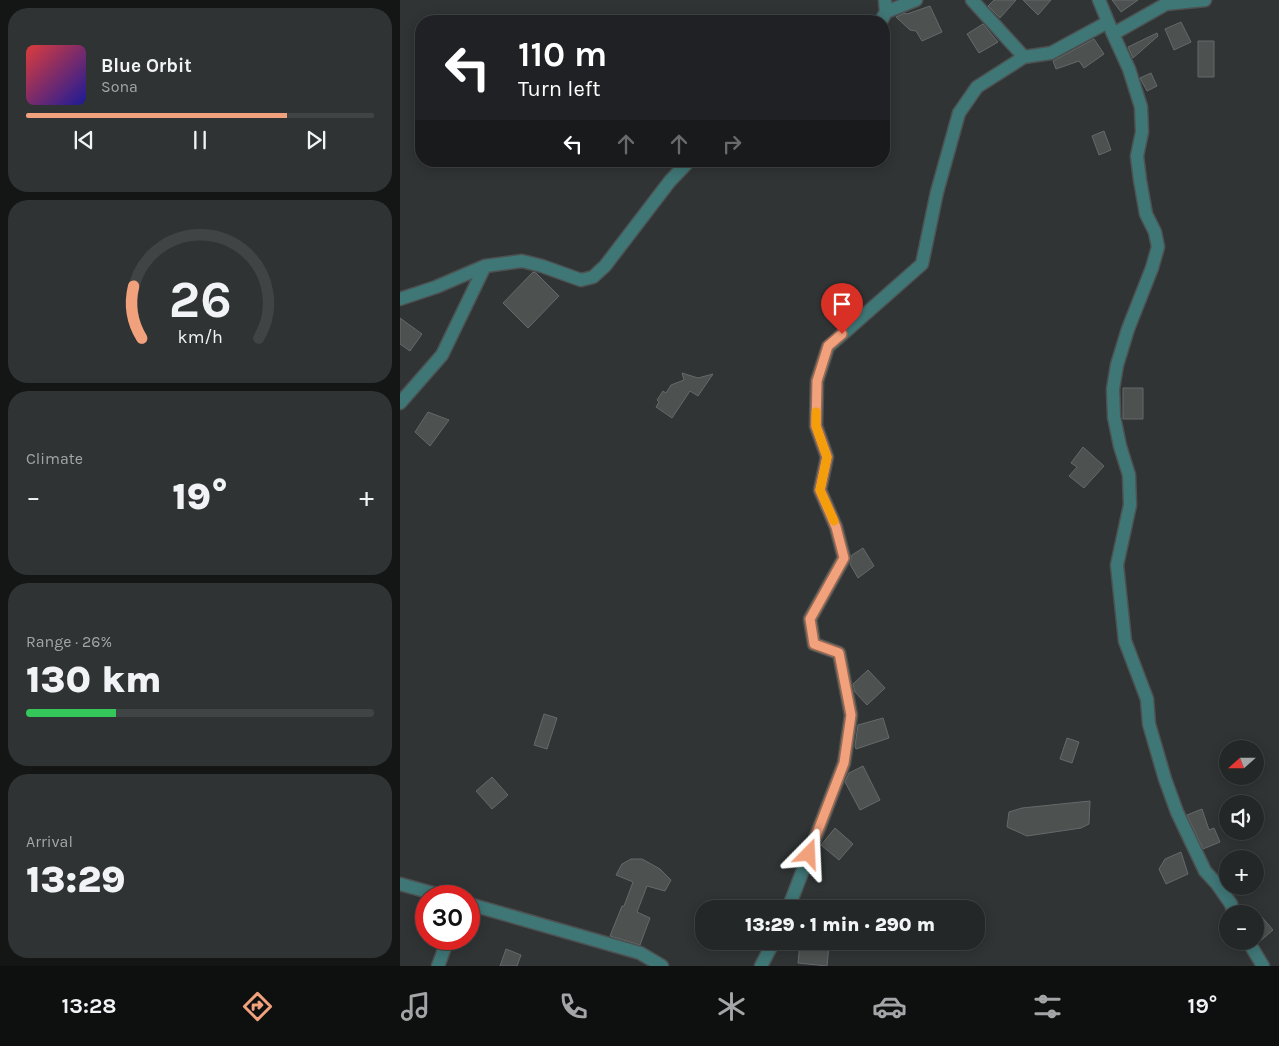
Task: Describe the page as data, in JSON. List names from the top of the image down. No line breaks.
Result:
{"north":"left","page":{"turn":["110 m","Turn left"],"song":["Blue Orbit","Sona"],"tile":["Climate",["Range · 26%","130 km"],["Arrival","13:29"]],"heat":["−","19°","+"],"map_buttons":["+","−"],"limit":"30","trip":"13:29 · 1 min · 290 m","tabs":["13:28","19°"],"gauge":["26","km/h"]}}
